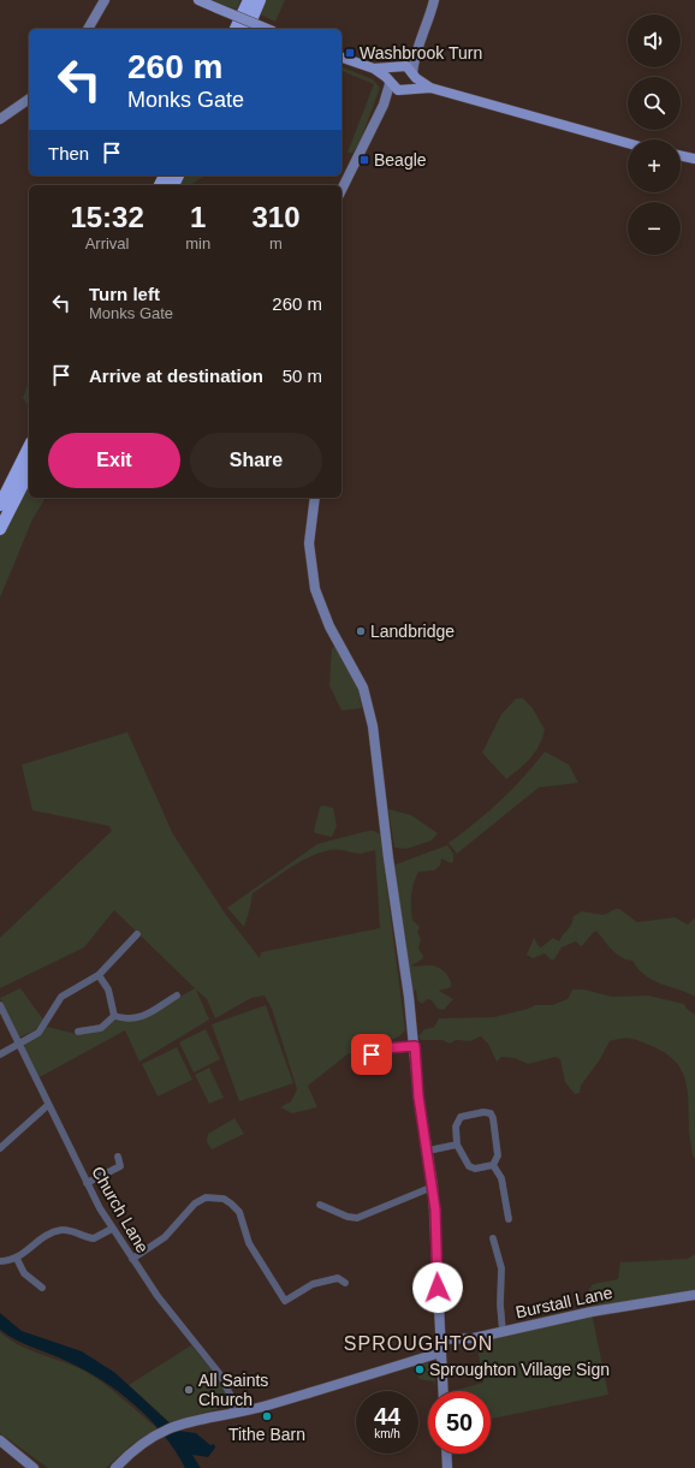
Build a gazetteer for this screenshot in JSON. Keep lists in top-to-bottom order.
{
  "streets": {
    "main road": ["Burstall Lane"],
    "street": ["Church Lane"]
  },
  "districts": ["SPROUGHTON"],
  "places": {
    "transit": ["Washbrook Turn", "Beagle"],
    "other": [
      "Landbridge",
      "Sproughton Village Sign",
      "All Saints Church",
      "Tithe Barn"
    ]
  },
  "page": {
    "map_buttons": ["+", "−"],
    "turn": ["260 m", "Monks Gate"],
    "then": "Then",
    "eta": [
      "15:32",
      "Arrival",
      "1",
      "min",
      "310",
      "m"
    ],
    "list": [
      {
        "name": "Turn left",
        "note": "Monks Gate",
        "value": "260 m"
      },
      {
        "name": "Arrive at destination",
        "value": "50 m"
      }
    ],
    "buttons": ["Exit", "Share"],
    "speed": "44 km/h",
    "limit": "50"
  }
}
